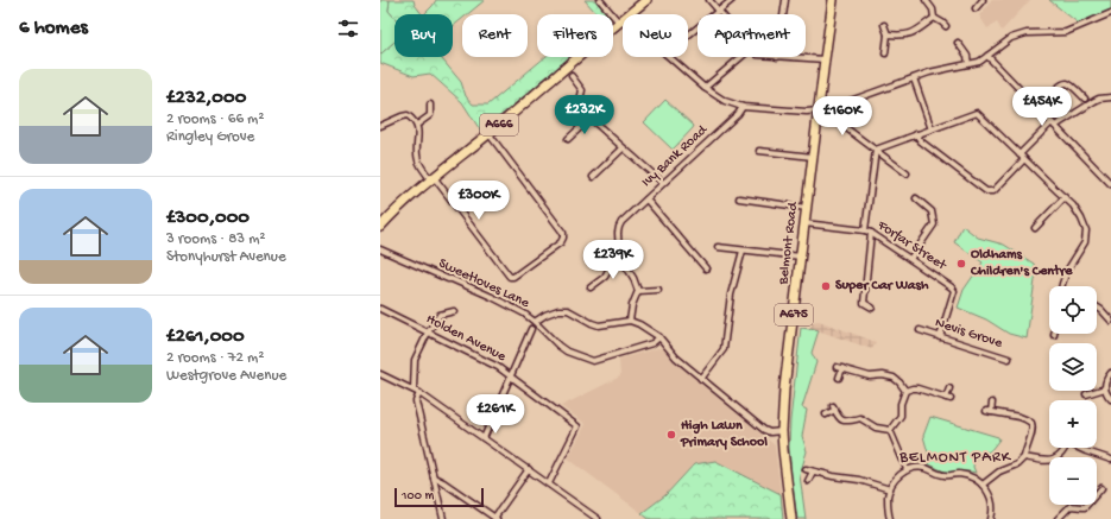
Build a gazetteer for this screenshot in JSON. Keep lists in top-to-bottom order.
{
  "streets": {
    "main road": ["A666", "Belmont Road", "A675"],
    "street": [
      "Ivy Bank Road",
      "Forfar Street",
      "Sweetloves Lane",
      "Nevis Grove",
      "Holden Avenue"
    ]
  },
  "crossings": [
    ["Belmont Road", "Forfar Street"],
    ["Forfar Street", "Nevis Grove"]
  ],
  "districts": ["BELMONT PARK"],
  "places": ["Oldhams Children's Centre", "Super Car Wash", "High Lawn Primary School"],
  "scale_bar": "100 m",
  "page": {
    "heading": "6 homes",
    "chip": [
      "Buy",
      "Rent",
      "Filters",
      "New",
      "Apartment"
    ],
    "list": [
      {
        "name": "£232,000",
        "note": "2 rooms · 66 m² · Ringley Grove"
      },
      {
        "name": "£300,000",
        "note": "3 rooms · 83 m² · Stonyhurst Avenue"
      },
      {
        "name": "£261,000",
        "note": "2 rooms · 72 m² · Westgrove Avenue"
      }
    ],
    "price": [
      "£454K",
      "£232K",
      "£160K",
      "£300K",
      "£239K",
      "£261K"
    ],
    "map_buttons": ["+", "−"],
    "scale": "100 m"
  }
}
